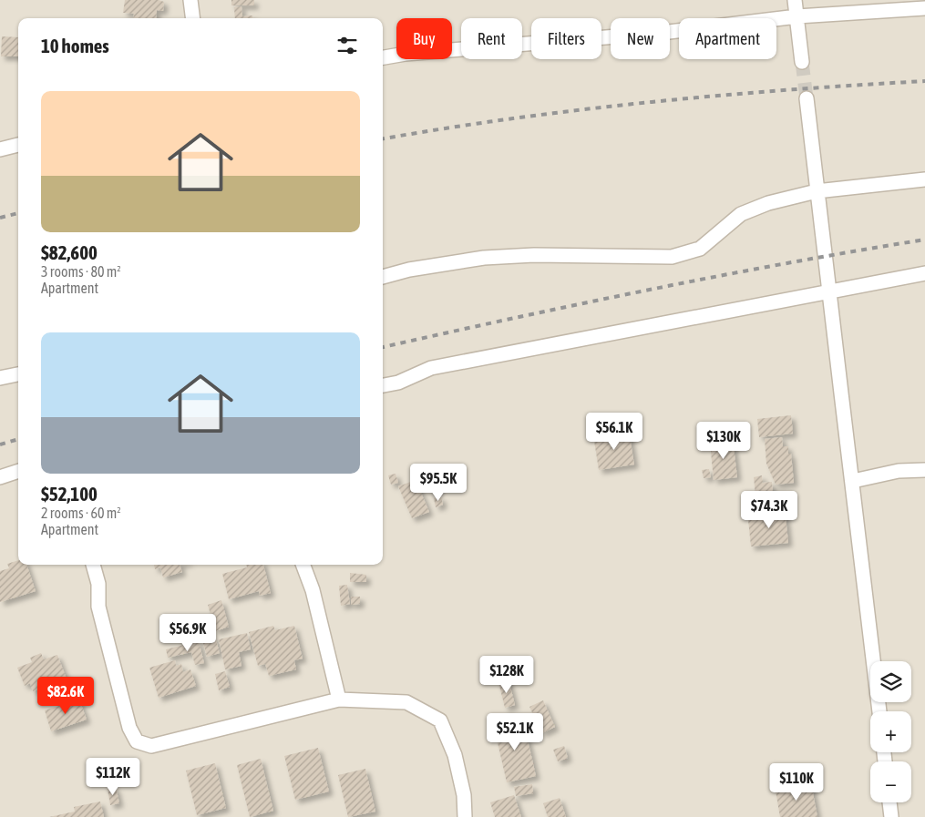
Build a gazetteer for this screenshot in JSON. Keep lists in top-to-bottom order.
{
  "page": {
    "chip": [
      "Buy",
      "Rent",
      "Filters",
      "New",
      "Apartment"
    ],
    "heading": "10 homes",
    "list": [
      {
        "name": "$82,600",
        "note": "3 rooms · 80 m² · Apartment"
      },
      {
        "name": "$52,100",
        "note": "2 rooms · 60 m² · Apartment"
      }
    ],
    "price": [
      "$56.1K",
      "$130K",
      "$95.5K",
      "$74.3K",
      "$56.9K",
      "$128K",
      "$82.6K",
      "$52.1K",
      "$112K",
      "$110K"
    ],
    "map_buttons": ["+", "−"]
  }
}
